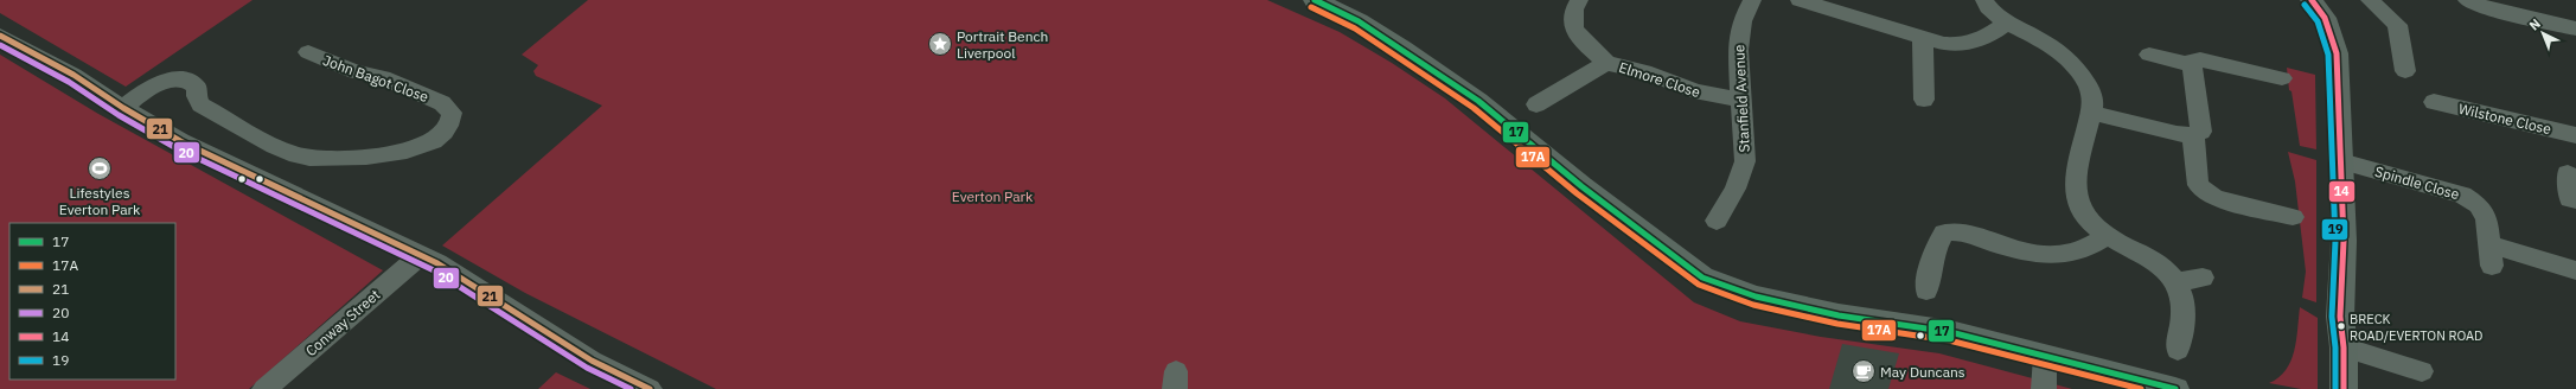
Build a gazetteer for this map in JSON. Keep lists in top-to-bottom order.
{
  "streets": {
    "street": [
      "John Bagot Close",
      "Elmore Close",
      "Stanfield Avenue",
      "Wilstone Close",
      "Spindle Close",
      "Conway Street"
    ]
  },
  "crossings": [
    ["Elmore Close", "Stanfield Avenue"]
  ],
  "parks": ["Everton Park"],
  "places": {
    "place": ["Portrait Bench Liverpool"],
    "sports": ["Lifestyles Everton Park"],
    "other": ["BRECK ROAD/EVERTON ROAD"],
    "cafe": ["May Duncans"]
  },
  "lines": [
    "transit line 17",
    "transit line 14",
    "transit line 19",
    "transit line 17A",
    "transit line 21",
    "transit line 20"
  ],
  "legend": [
    "17",
    "17A",
    "21",
    "20",
    "14",
    "19"
  ],
  "north": "top left"
}
